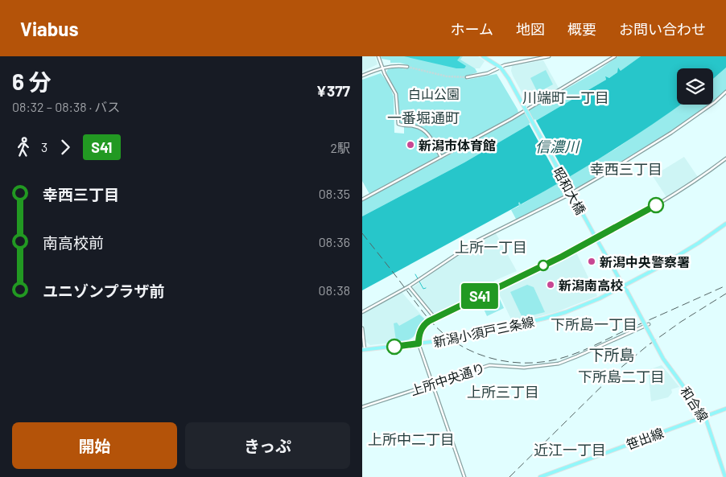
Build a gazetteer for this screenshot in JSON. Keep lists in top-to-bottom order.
{
  "streets": {
    "main road": [
      "昭和大橋",
      "新潟小須戸三条線",
      "和合線",
      "笹出線"
    ],
    "street": ["上所中央通り"]
  },
  "crossings": [
    ["新潟小須戸三条線", "和合線"],
    ["和合線", "笹出線"]
  ],
  "districts": [
    "川端町一丁目",
    "一番堀通町",
    "幸西三丁目",
    "上所一丁目",
    "下所島一丁目",
    "下所島",
    "下所島二丁目",
    "上所三丁目",
    "上所中二丁目",
    "近江一丁目"
  ],
  "water": ["信濃川"],
  "parks": ["白山公園"],
  "places": ["新潟市体育館", "新潟中央警察署", "新潟南高校"],
  "lines": ["bus line S41"],
  "page": {
    "header": "Viabus",
    "nav": [
      "ホーム",
      "地図",
      "概要",
      "お問い合わせ"
    ],
    "heading": ["6 分", "08:32 – 08:38 · バス", "¥377"],
    "on_map": "S41",
    "legs": ["3", "S41", "2駅"],
    "list": [
      {
        "name": "幸西三丁目",
        "value": "08:35"
      },
      {
        "name": "南高校前",
        "value": "08:36"
      },
      {
        "name": "ユニゾンプラザ前",
        "value": "08:38"
      }
    ],
    "buttons": ["開始", "きっぷ"]
  }
}
